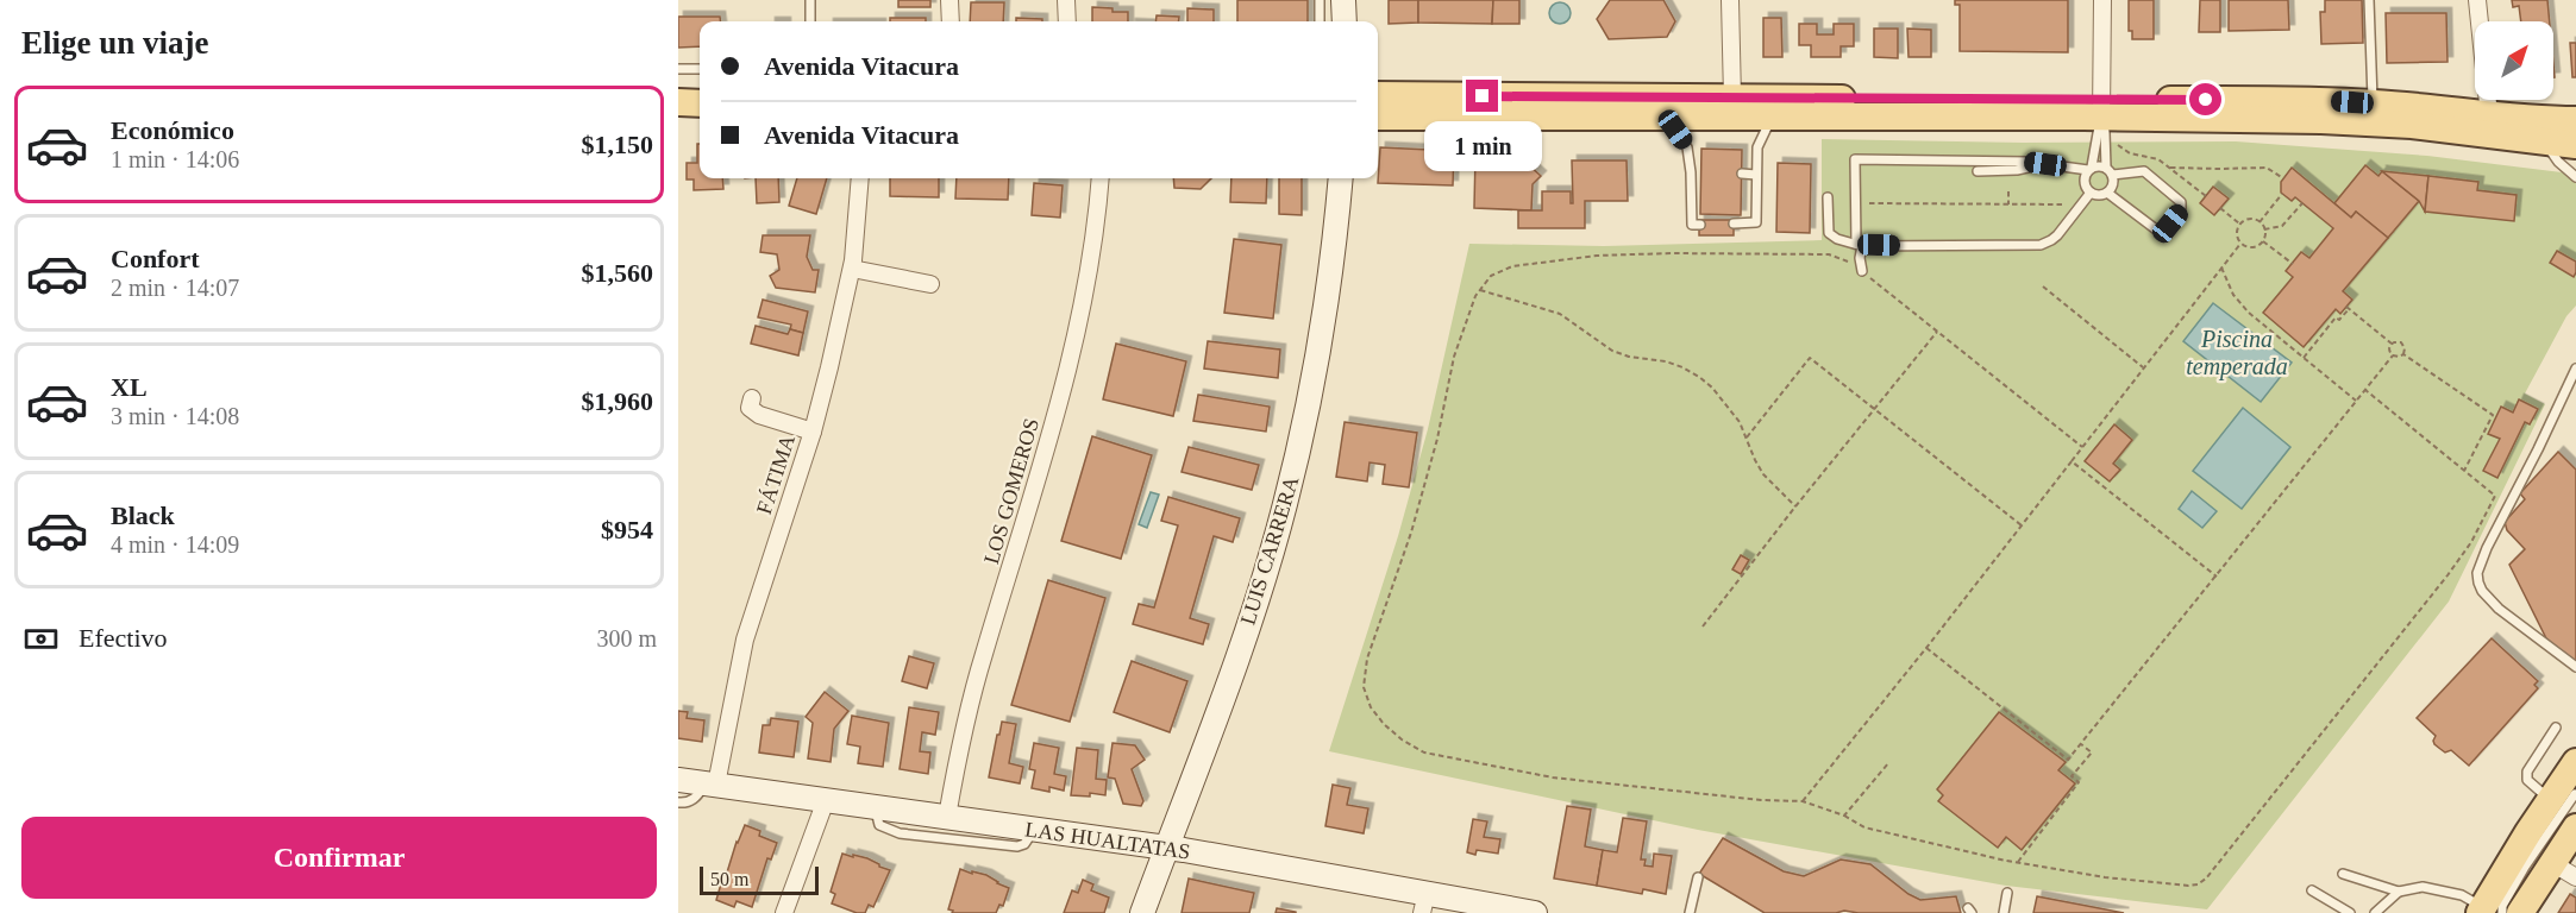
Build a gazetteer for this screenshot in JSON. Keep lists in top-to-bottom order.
{
  "streets": {
    "street": [
      "FÁTIMA",
      "LOS GOMEROS",
      "LUIS CARRERA",
      "LAS HUALTATAS"
    ]
  },
  "crossings": [
    ["FÁTIMA", "LAS HUALTATAS"],
    ["LOS GOMEROS", "LAS HUALTATAS"],
    ["LUIS CARRERA", "LAS HUALTATAS"]
  ],
  "water": ["Piscina temperada"],
  "scale_bar": "50 m",
  "north": "top right",
  "page": {
    "heading": "Elige un viaje",
    "banner": ["Avenida Vitacura", "Avenida Vitacura"],
    "list": [
      {
        "name": "Económico",
        "note": "1 min · 14:06",
        "value": "$1,150"
      },
      {
        "name": "Confort",
        "note": "2 min · 14:07",
        "value": "$1,560"
      },
      {
        "name": "XL",
        "note": "3 min · 14:08",
        "value": "$1,960"
      },
      {
        "name": "Black",
        "note": "4 min · 14:09",
        "value": "$954"
      }
    ],
    "bubble": "1 min",
    "pay": ["Efectivo", "300 m"],
    "buttons": "Confirmar",
    "scale": "50 m"
  }
}
